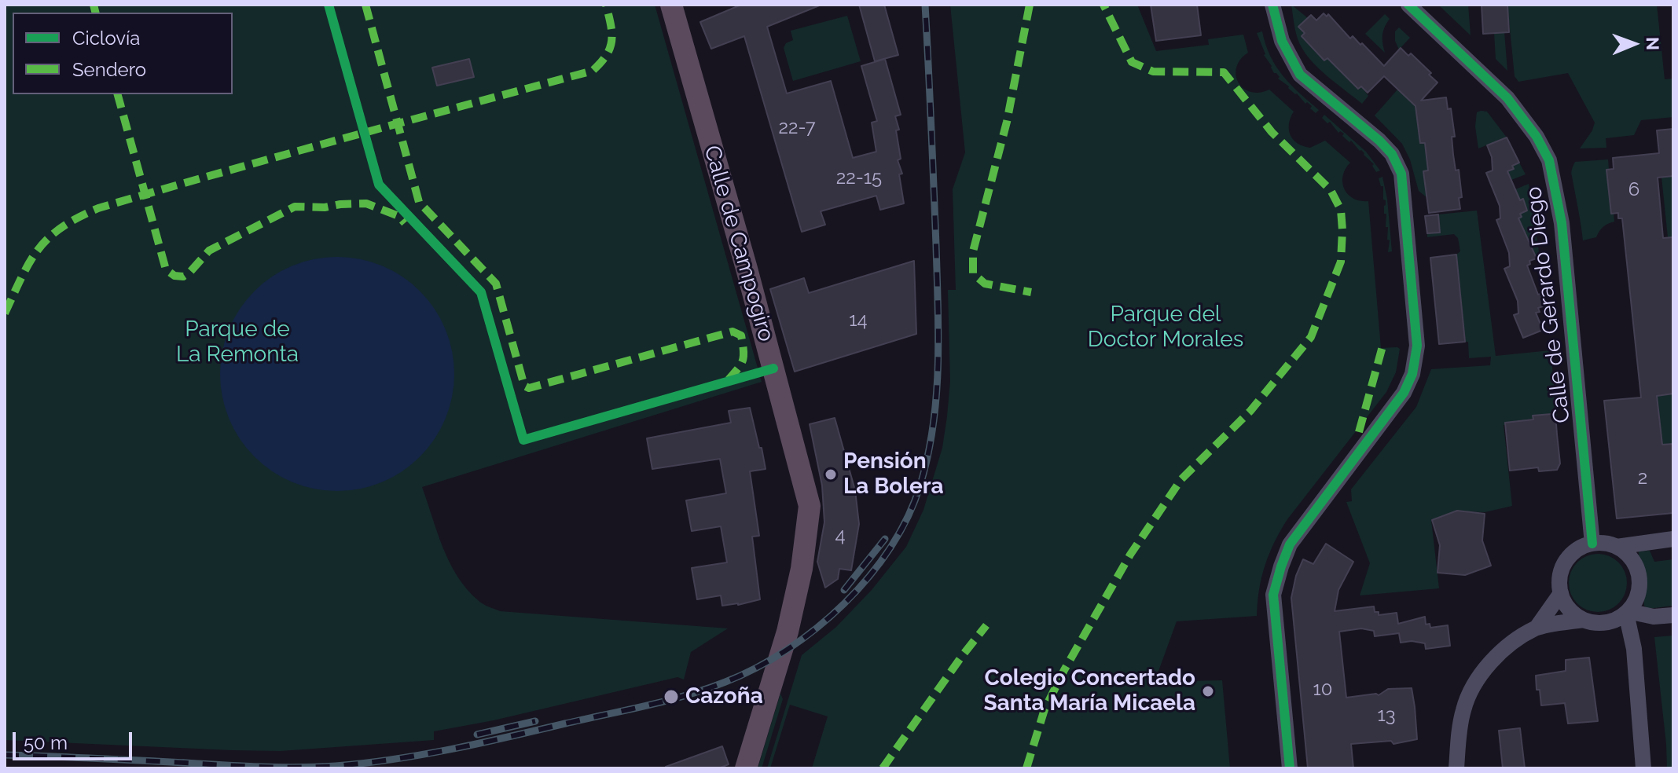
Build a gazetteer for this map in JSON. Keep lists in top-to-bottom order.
{
  "streets": {
    "highway": ["Calle de Campogiro"],
    "street": ["Calle de Gerardo Diego"]
  },
  "parks": ["Parque del Doctor Morales", "Parque de La Remonta"],
  "places": ["Pensión La Bolera", "Colegio Concertado Santa María Micaela", "Cazoña"],
  "house_numbers": [
    "22-7",
    "22-15",
    "6",
    "14",
    "2",
    "4",
    "10",
    "13"
  ],
  "legend": ["Ciclovía", "Sendero"],
  "scale_bar": "50 m",
  "north": "right"
}
